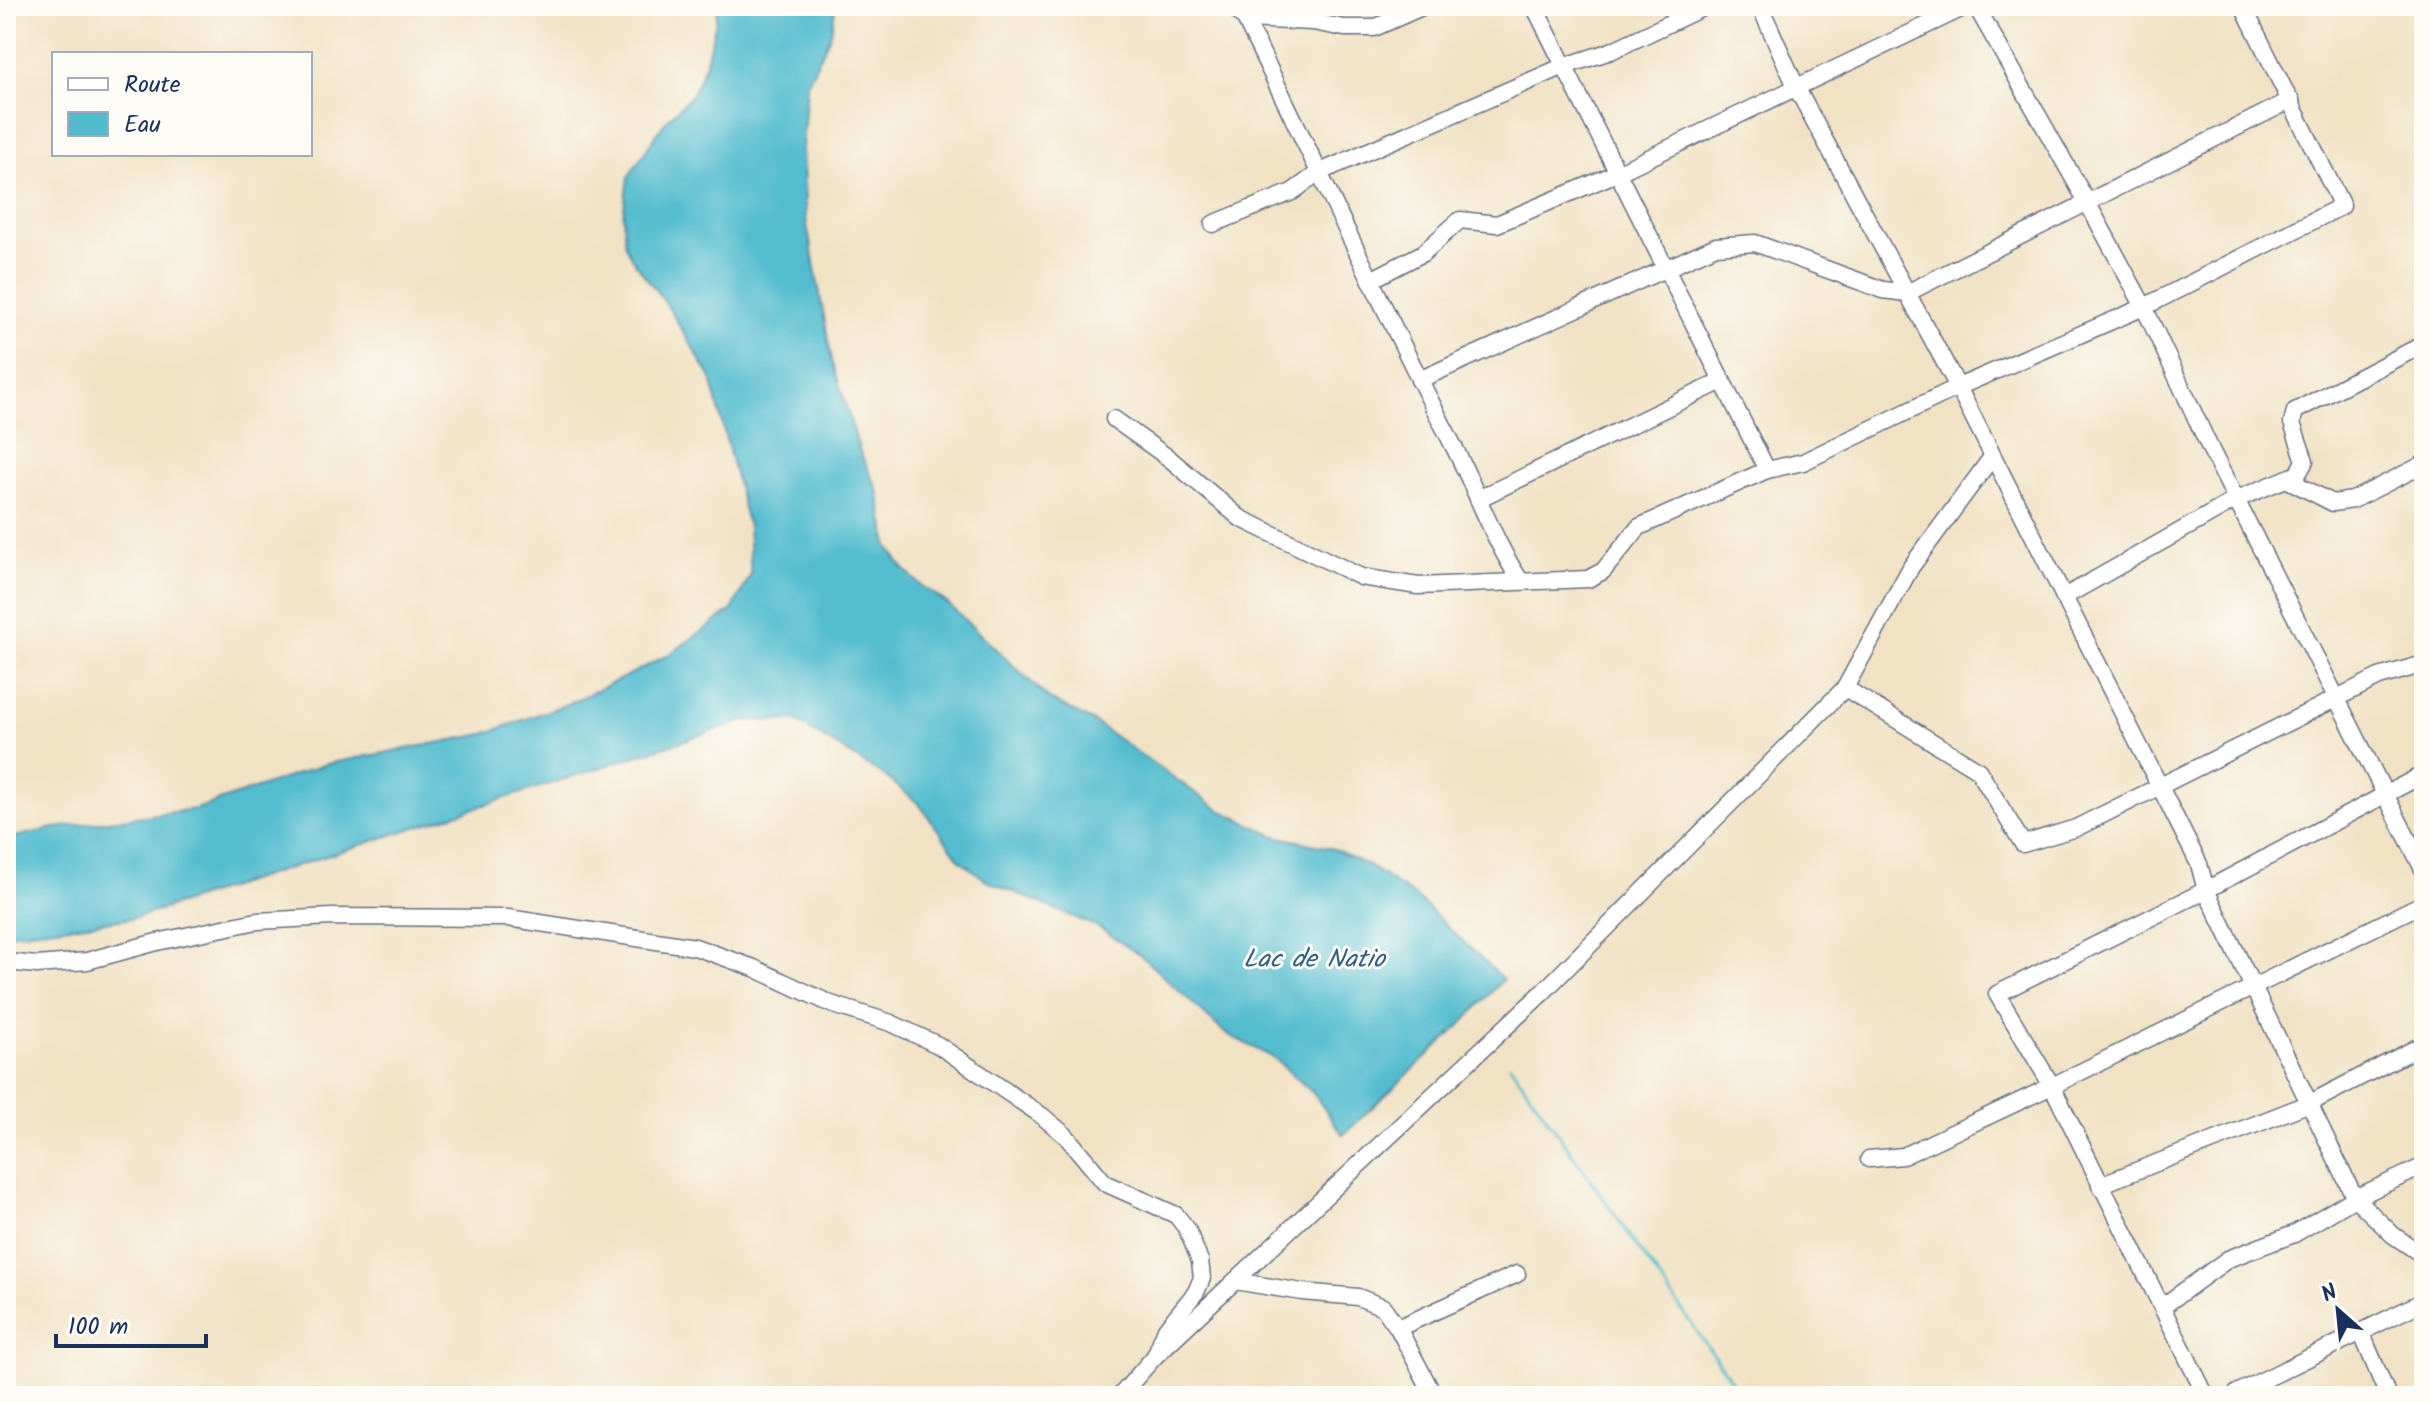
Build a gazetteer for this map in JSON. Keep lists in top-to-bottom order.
{
  "water": ["Lac de Natio"],
  "legend": ["Route", "Eau"],
  "scale_bar": "100 m",
  "north": "top left"
}
